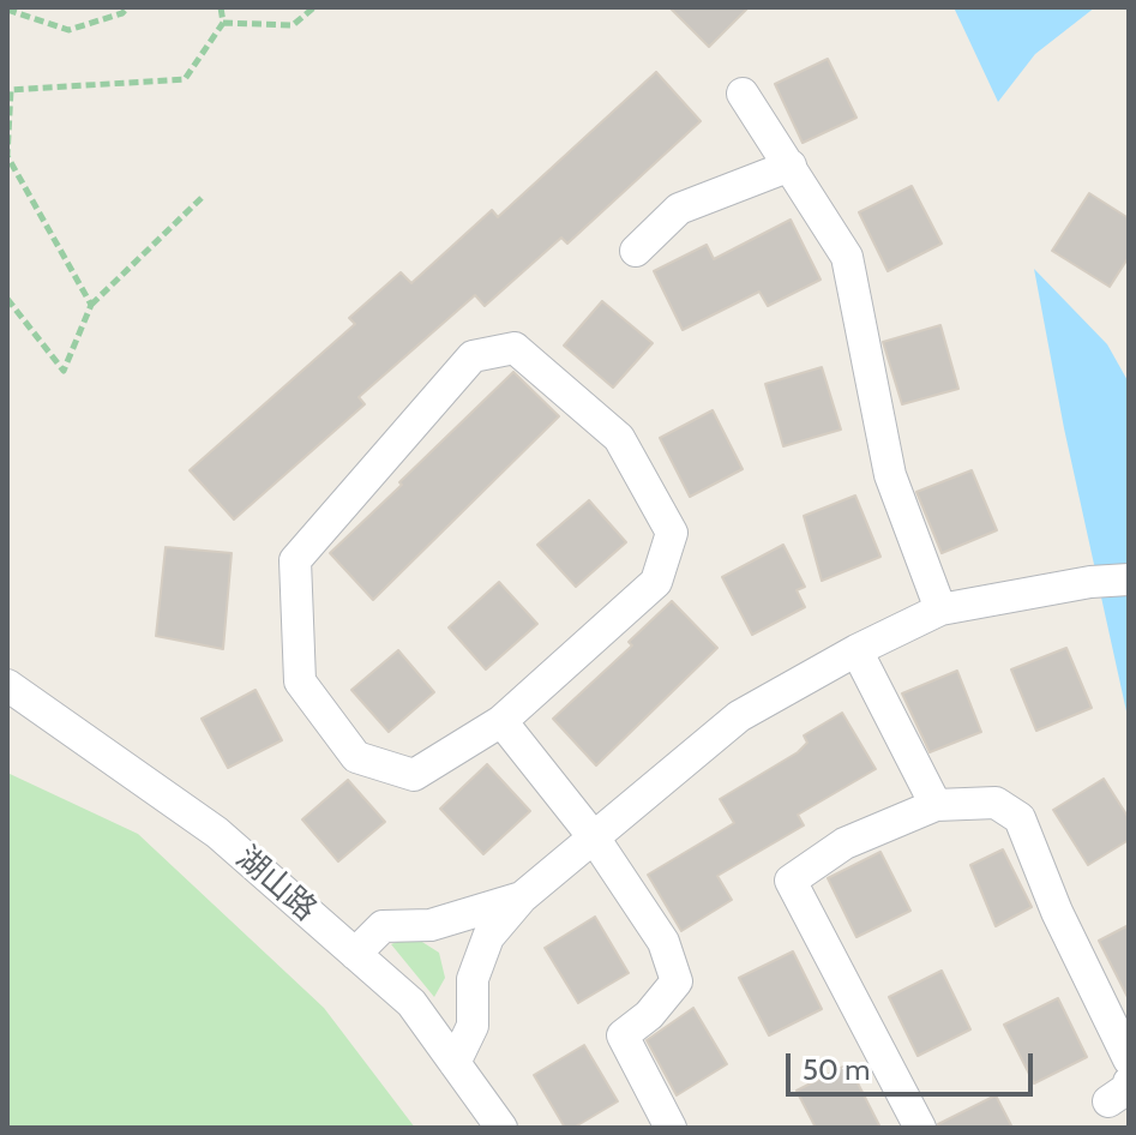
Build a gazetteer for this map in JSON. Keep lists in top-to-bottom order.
{
  "streets": {
    "street": ["湖山路"]
  },
  "scale_bar": "50 m"
}
